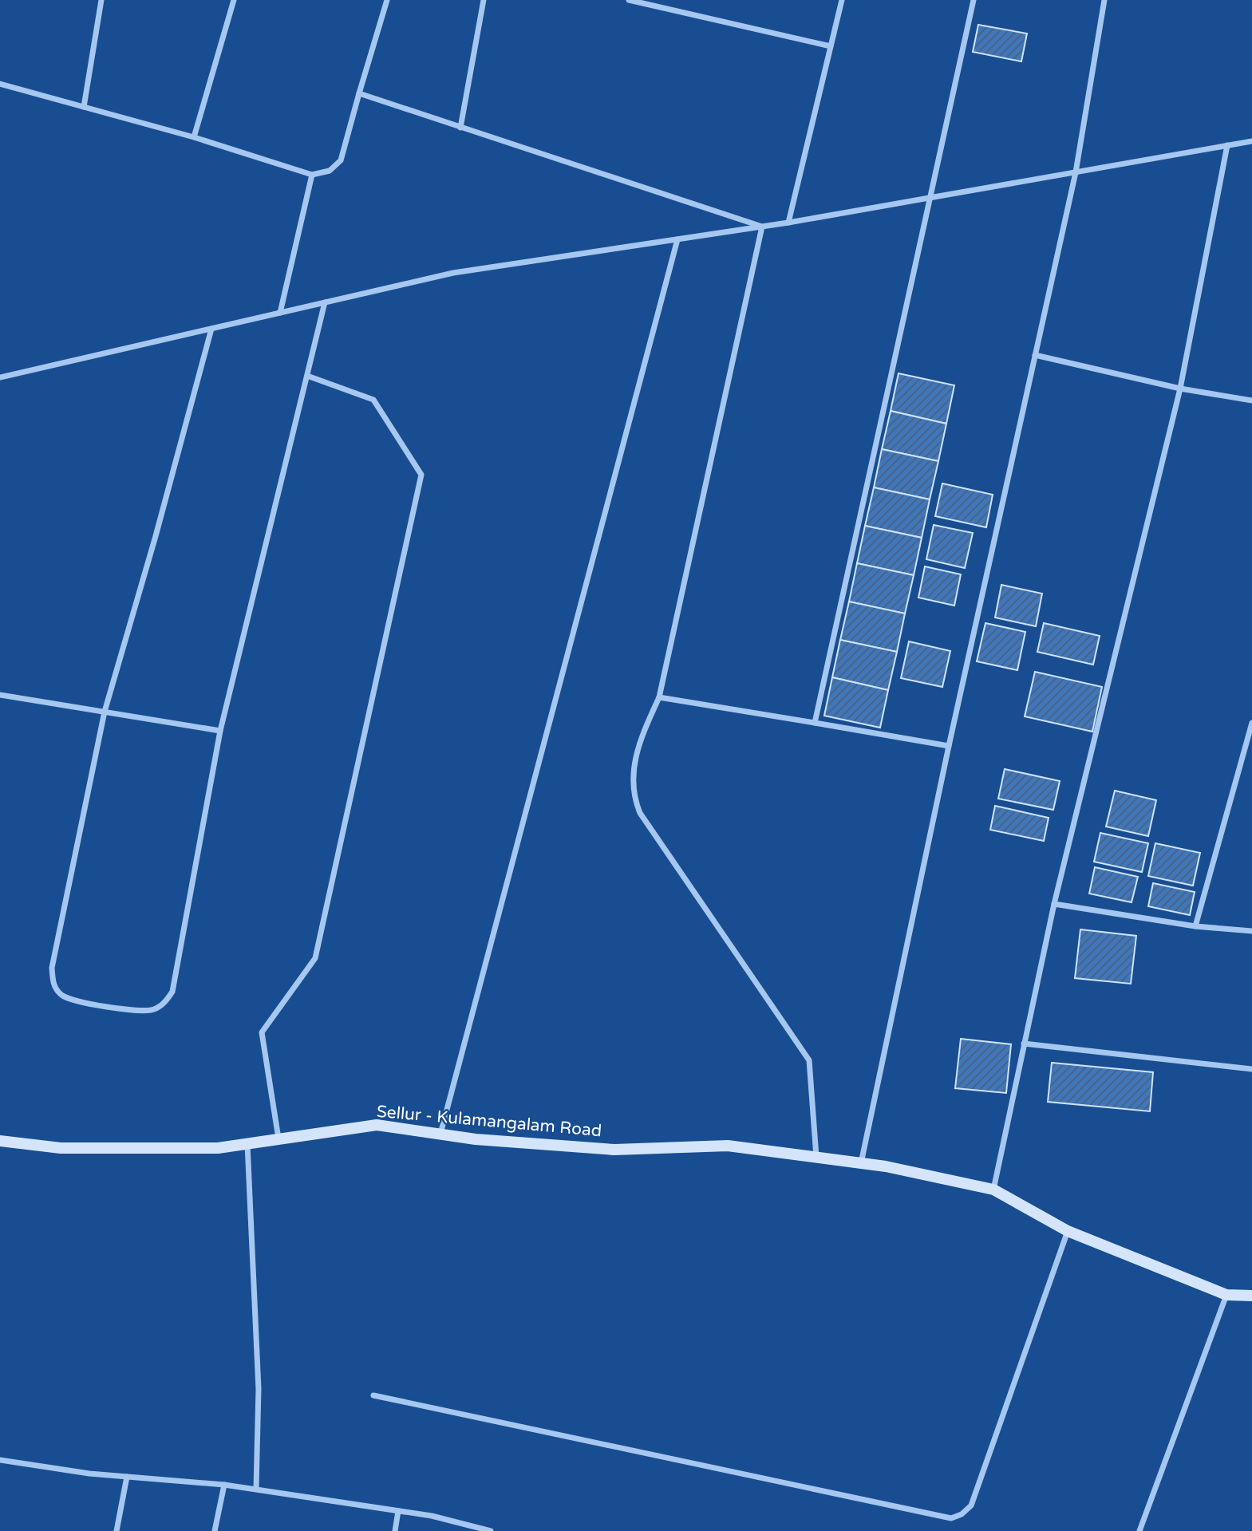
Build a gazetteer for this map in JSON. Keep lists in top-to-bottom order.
{
  "streets": {
    "main road": ["Sellur - Kulamangalam Road"]
  }
}
